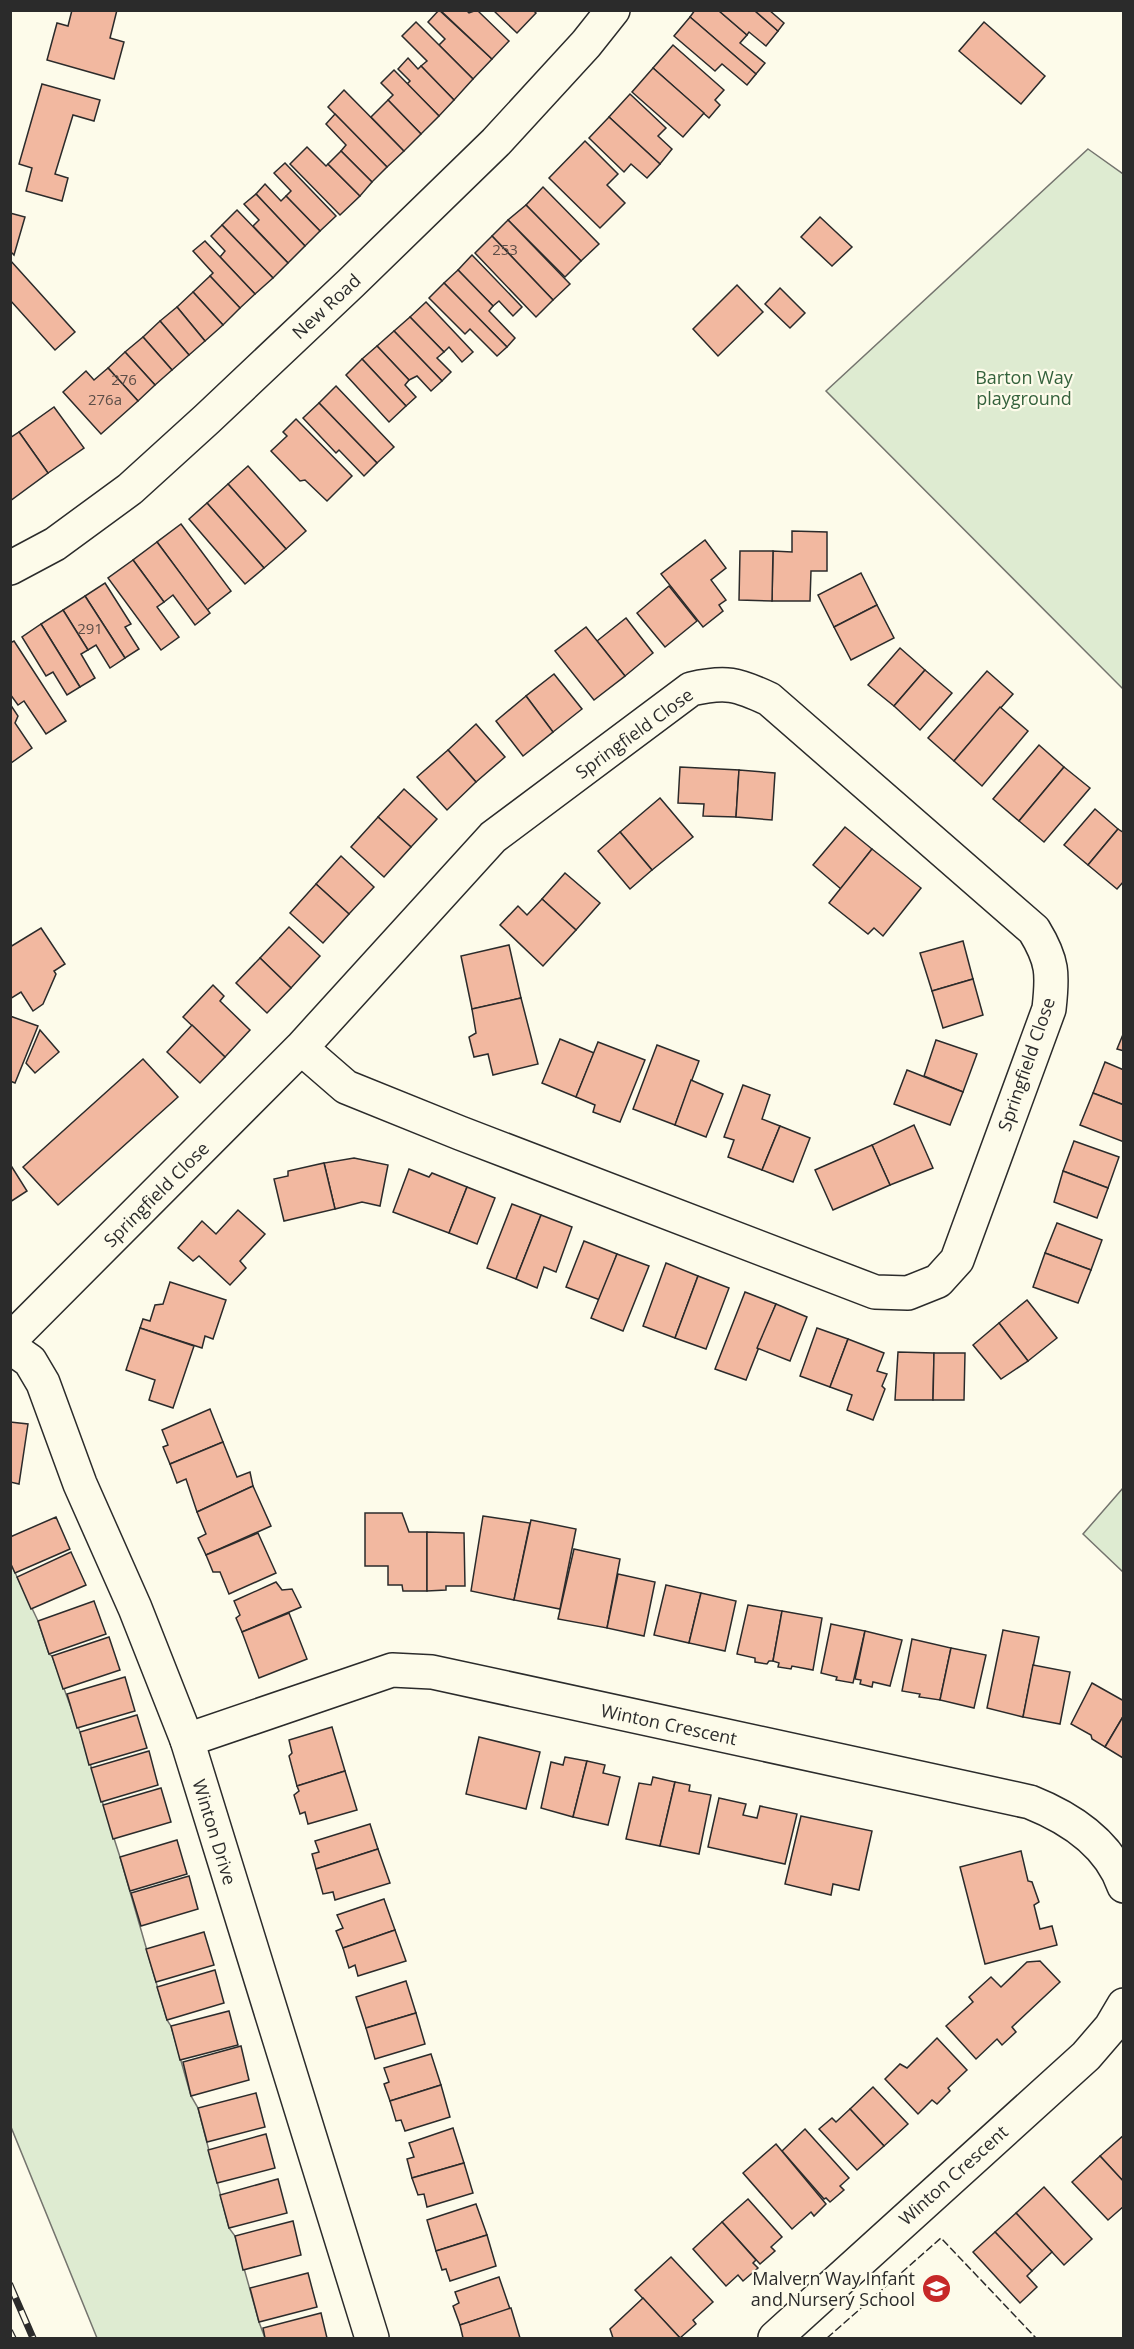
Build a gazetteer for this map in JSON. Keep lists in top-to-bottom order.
{
  "streets": {
    "street": [
      "New Road",
      "Springfield Close",
      "Winton Crescent",
      "Winton Drive"
    ]
  },
  "crossings": [
    ["Winton Crescent", "Winton Drive"]
  ],
  "parks": ["Barton Way playground"],
  "places": {
    "school or university": ["Malvern Way Infant and Nursery School"]
  },
  "house_numbers": [
    "253",
    "276",
    "276a",
    "291"
  ]
}
